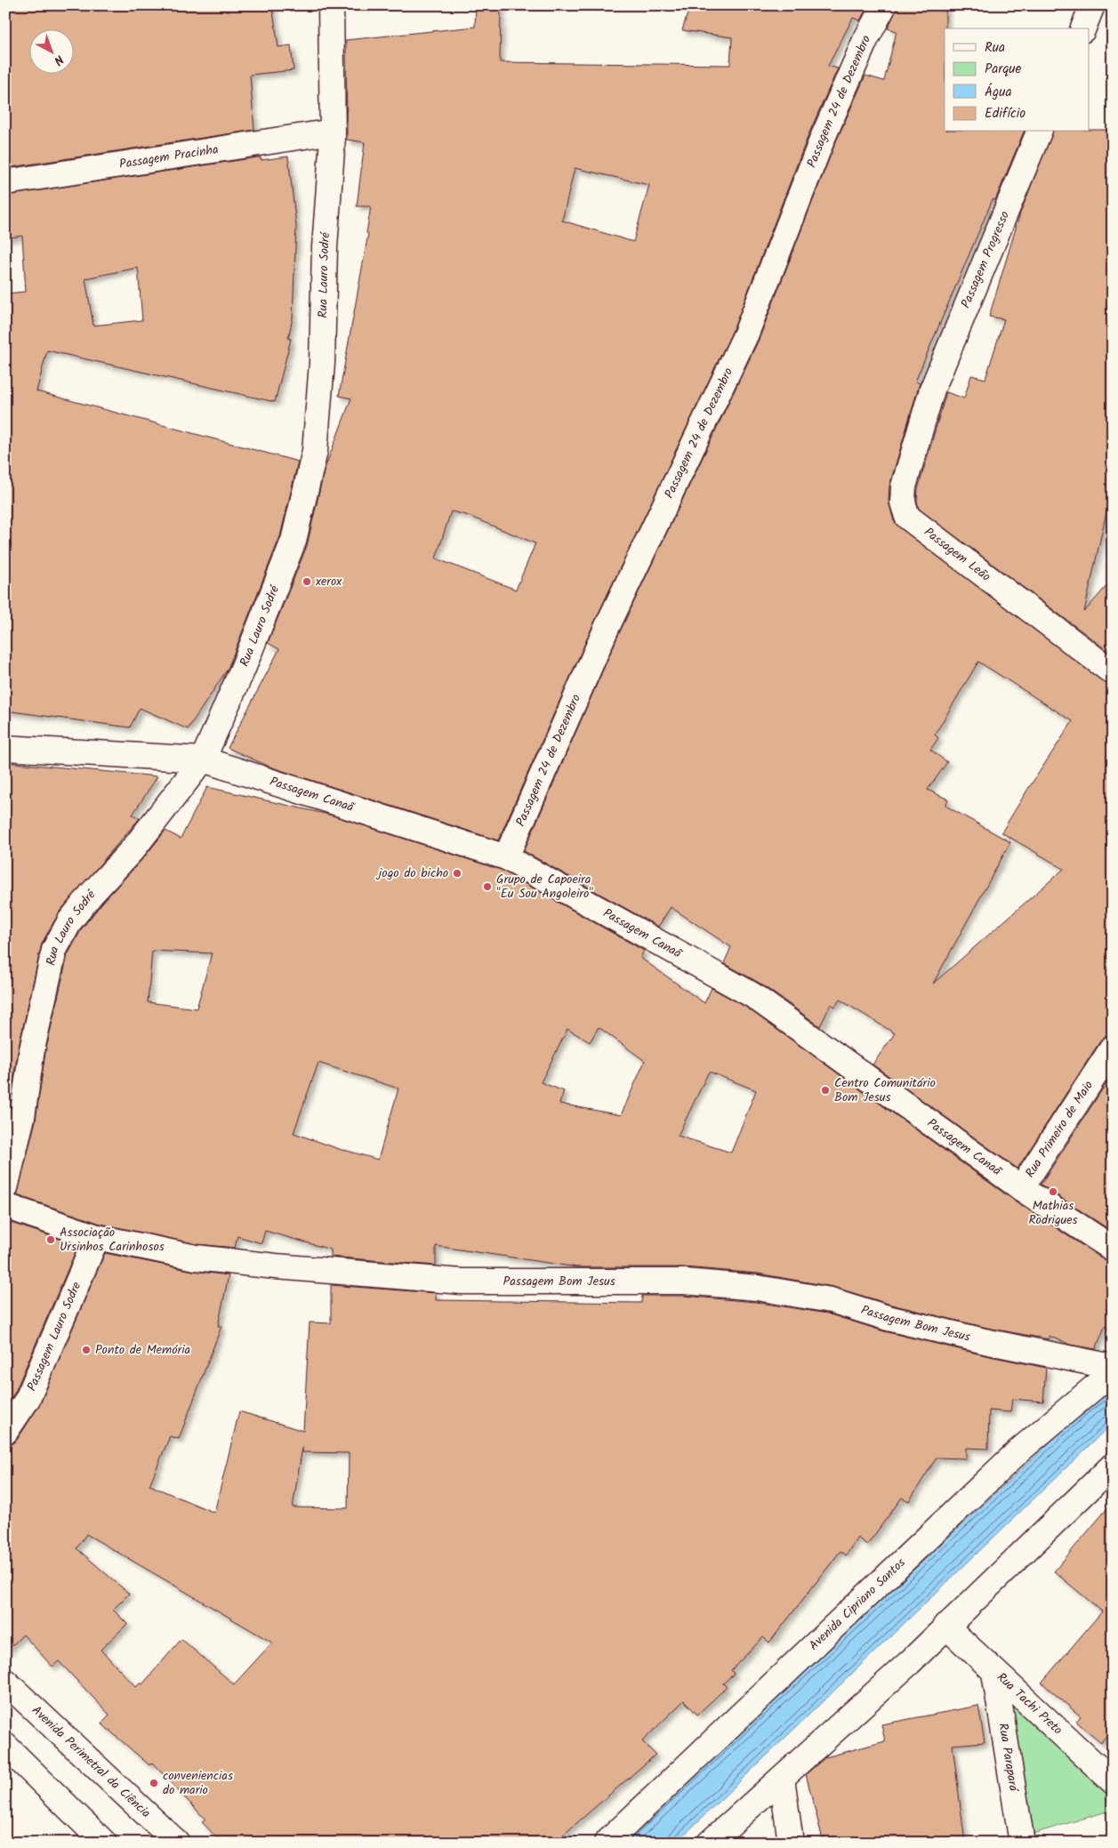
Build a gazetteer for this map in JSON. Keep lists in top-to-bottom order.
{
  "streets": {
    "street": [
      "Passagem 24 de Dezembro",
      "Passagem Pracinha",
      "Passagem Progresso",
      "Rua Lauro Sodré",
      "Passagem Leão",
      "Passagem Canaã",
      "Rua Primeiro de Maio",
      "Passagem Bom Jesus",
      "Passagem Lauro Sodre",
      "Avenida Cipriano Santos",
      "Rua Tachi Preto",
      "Rua Parapará",
      "Avenida Perimetral da Ciência"
    ]
  },
  "crossings": [
    ["Passagem 24 de Dezembro", "Passagem Canaã"],
    ["Passagem Pracinha", "Rua Lauro Sodré"],
    ["Passagem Progresso", "Passagem Leão"],
    ["Rua Lauro Sodré", "Passagem Canaã"],
    ["Passagem Canaã", "Rua Primeiro de Maio"],
    ["Passagem Bom Jesus", "Passagem Lauro Sodre"],
    ["Rua Tachi Preto", "Rua Parapará"]
  ],
  "places": [
    "xerox",
    "jogo do bicho",
    "Grupo de Capoeira \"Eu Sou Angoleiro\"",
    "Centro Comunitário Bom Jesus",
    "Mathias Rodrigues",
    "Associação Ursinhos Carinhosos",
    "Ponto de Memória",
    "conveniencias do mario"
  ],
  "legend": [
    "Rua",
    "Parque",
    "Água",
    "Edifício"
  ],
  "north": "bottom right"
}
